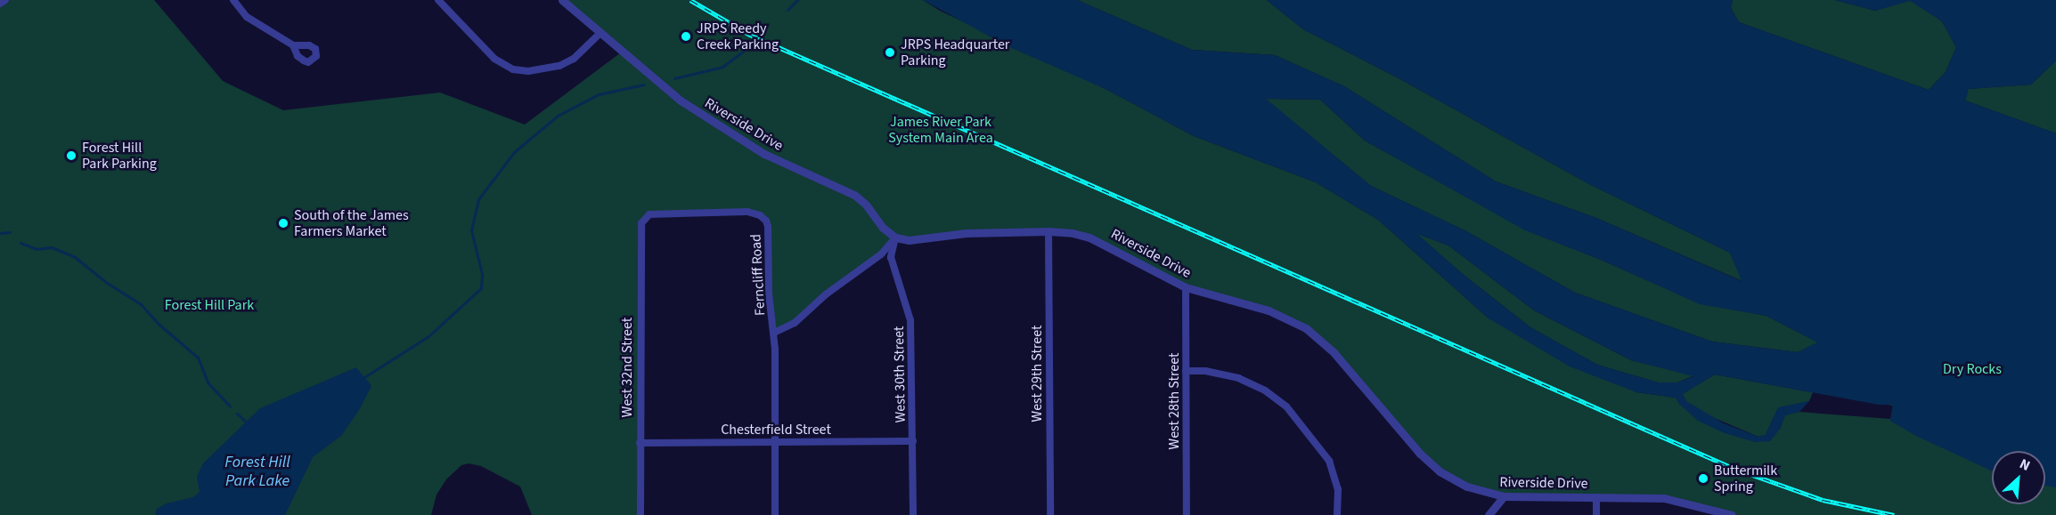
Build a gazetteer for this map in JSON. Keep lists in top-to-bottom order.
{
  "streets": {
    "street": [
      "Riverside Drive",
      "Ferncliff Road",
      "West 32nd Street",
      "West 29th Street",
      "West 30th Street",
      "West 28th Street",
      "Chesterfield Street"
    ]
  },
  "crossings": [
    ["Riverside Drive", "Ferncliff Road"],
    ["Riverside Drive", "West 29th Street"],
    ["Riverside Drive", "West 30th Street"],
    ["Riverside Drive", "West 28th Street"],
    ["Ferncliff Road", "West 32nd Street"],
    ["Ferncliff Road", "West 30th Street"],
    ["West 32nd Street", "Chesterfield Street"],
    ["West 30th Street", "Chesterfield Street"]
  ],
  "water": ["Forest Hill Park Lake"],
  "parks": ["James River Park System Main Area", "Forest Hill Park", "Dry Rocks"],
  "places": [
    "JRPS Reedy Creek Parking",
    "JRPS Headquarter Parking",
    "Forest Hill Park Parking",
    "South of the James Farmers Market",
    "Buttermilk Spring"
  ],
  "north": "top right"
}
